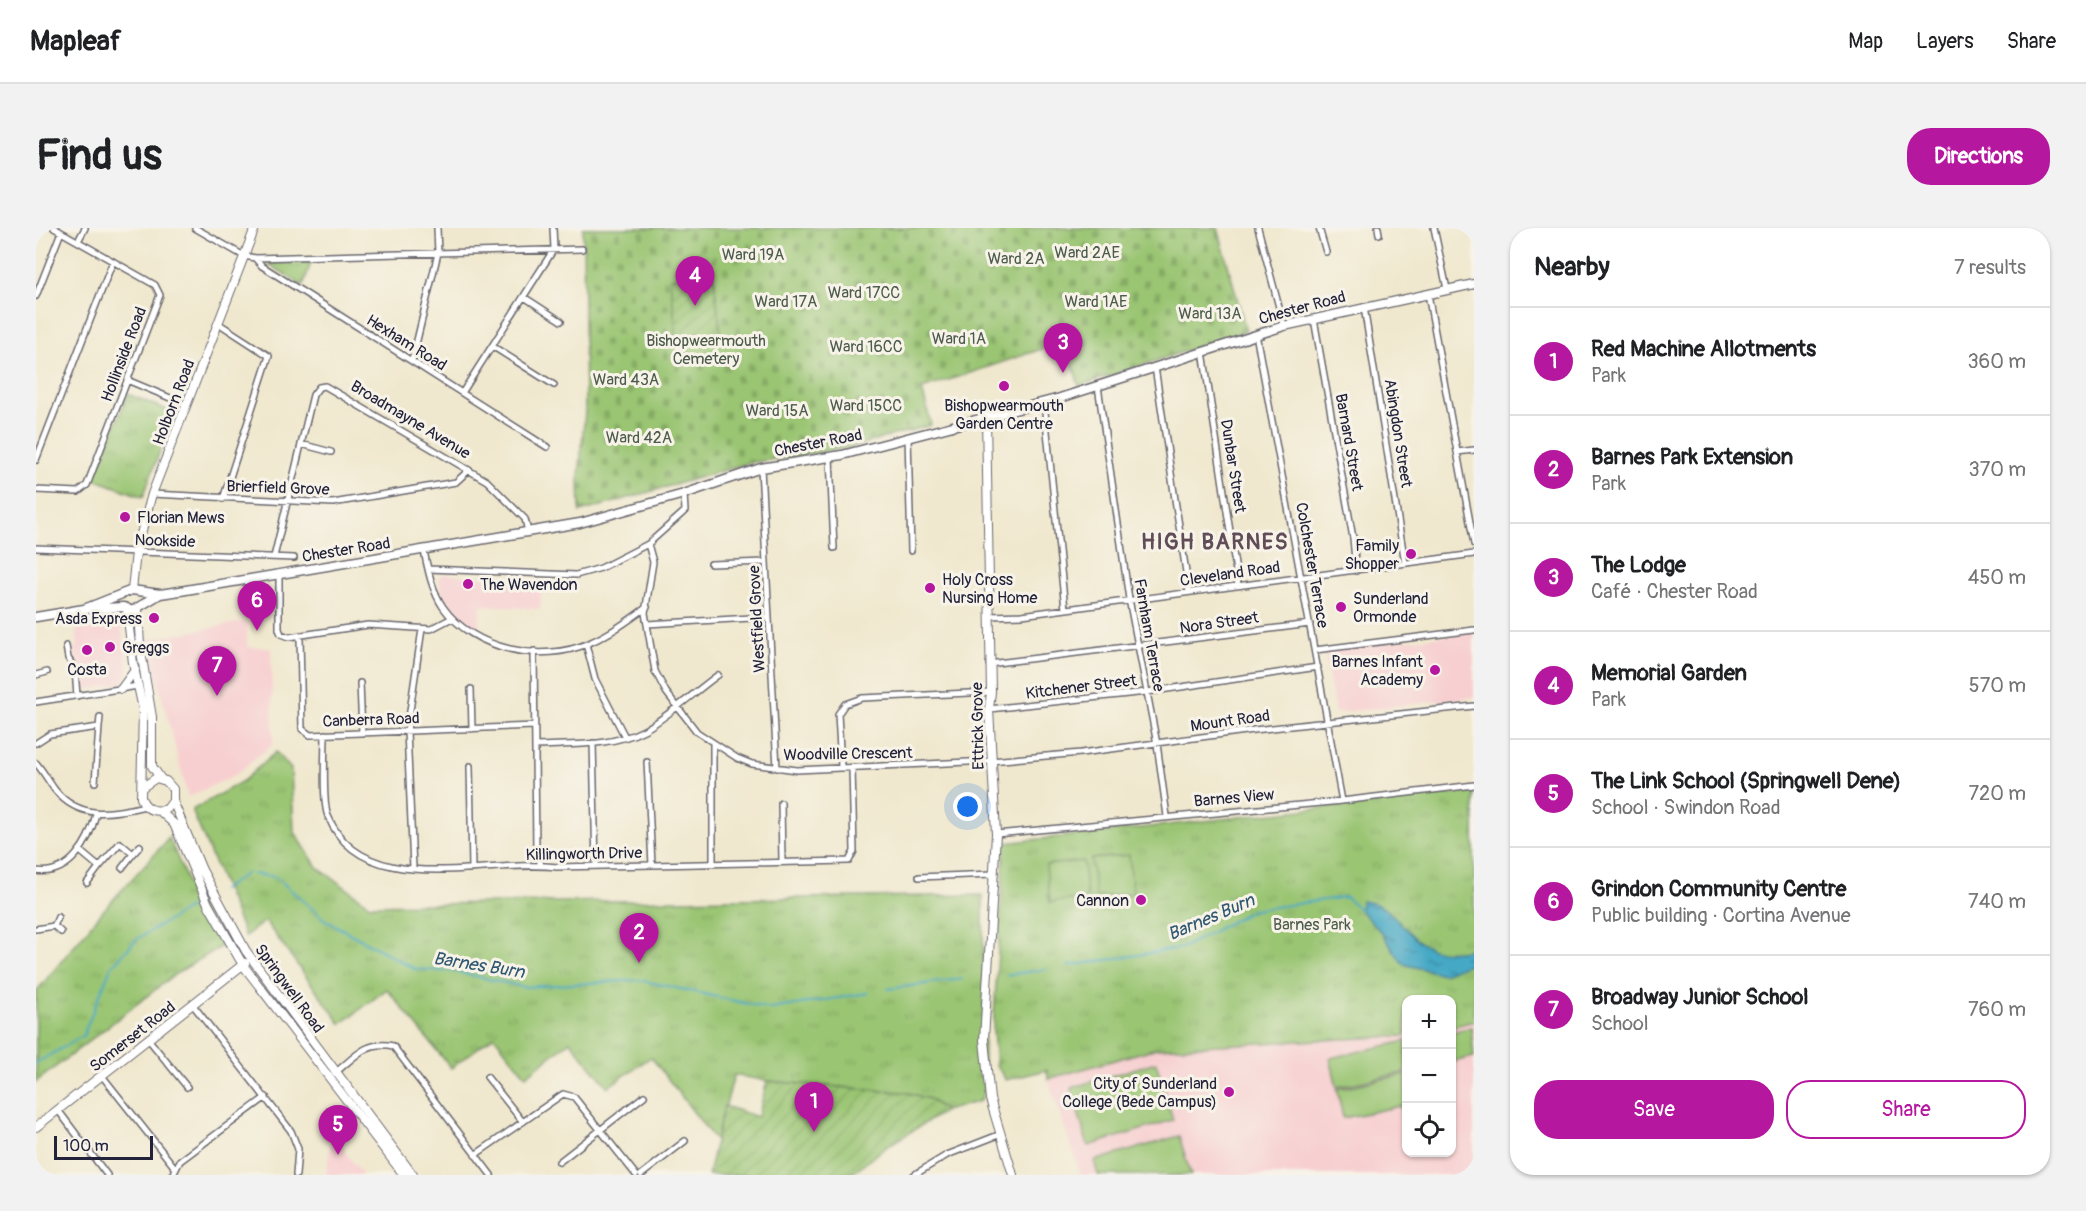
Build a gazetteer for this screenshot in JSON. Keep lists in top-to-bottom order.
{
  "streets": {
    "main road": [
      "Chester Road",
      "Holborn Road",
      "Ettrick Grove",
      "Springwell Road",
      "Somerset Road"
    ],
    "street": [
      "Hexham Road",
      "Hollinside Road",
      "Broadmayne Avenue",
      "Abingdon Street",
      "Barnard Street",
      "Dunbar Street",
      "Brierfield Grove",
      "Nookside",
      "Colchester Terrace",
      "Cleveland Road",
      "Westfield Grove",
      "Nora Street",
      "Farnham Terrace",
      "Kitchener Street",
      "Canberra Road",
      "Mount Road",
      "Woodville Crescent",
      "Barnes View",
      "Killingworth Drive"
    ]
  },
  "crossings": [
    ["Chester Road", "Holborn Road"],
    ["Chester Road", "Broadmayne Avenue"],
    ["Chester Road", "Abingdon Street"],
    ["Chester Road", "Barnard Street"],
    ["Chester Road", "Dunbar Street"],
    ["Chester Road", "Colchester Terrace"],
    ["Chester Road", "Westfield Grove"],
    ["Chester Road", "Farnham Terrace"],
    ["Chester Road", "Ettrick Grove"],
    ["Chester Road", "Springwell Road"],
    ["Holborn Road", "Brierfield Grove"],
    ["Holborn Road", "Nookside"],
    ["Broadmayne Avenue", "Brierfield Grove"],
    ["Broadmayne Avenue", "Nookside"],
    ["Abingdon Street", "Cleveland Road"],
    ["Barnard Street", "Cleveland Road"],
    ["Dunbar Street", "Cleveland Road"],
    ["Colchester Terrace", "Cleveland Road"],
    ["Colchester Terrace", "Nora Street"],
    ["Colchester Terrace", "Kitchener Street"],
    ["Colchester Terrace", "Mount Road"],
    ["Colchester Terrace", "Barnes View"],
    ["Cleveland Road", "Farnham Terrace"],
    ["Cleveland Road", "Ettrick Grove"],
    ["Westfield Grove", "Woodville Crescent"],
    ["Nora Street", "Farnham Terrace"],
    ["Nora Street", "Ettrick Grove"],
    ["Farnham Terrace", "Kitchener Street"],
    ["Farnham Terrace", "Mount Road"],
    ["Farnham Terrace", "Barnes View"],
    ["Kitchener Street", "Ettrick Grove"],
    ["Canberra Road", "Killingworth Drive"],
    ["Mount Road", "Ettrick Grove"],
    ["Mount Road", "Woodville Crescent"],
    ["Ettrick Grove", "Woodville Crescent"],
    ["Ettrick Grove", "Barnes View"],
    ["Woodville Crescent", "Killingworth Drive"],
    ["Springwell Road", "Somerset Road"]
  ],
  "districts": ["HIGH BARNES"],
  "water": ["Barnes Burn"],
  "parks": [
    "Ward 2AE",
    "Ward 19A",
    "Ward 2A",
    "Ward 17CC",
    "Ward 17A",
    "Ward 1AE",
    "Ward 13A",
    "Ward 1A",
    "Bishopwearmouth Cemetery",
    "Ward 16CC",
    "Ward 43A",
    "Ward 15CC",
    "Ward 15A",
    "Ward 42A",
    "Barnes Park"
  ],
  "places": [
    "Bishopwearmouth Garden Centre",
    "Florian Mews",
    "Family Shopper",
    "The Wavendon",
    "Holy Cross Nursing Home",
    "Sunderland Ormonde",
    "Asda Express",
    "Greggs",
    "Costa",
    "Barnes Infant Academy",
    "Cannon",
    "City of Sunderland College (Bede Campus)"
  ],
  "scale_bar": "100 m",
  "page": {
    "header": "Mapleaf",
    "nav": ["Map", "Layers", "Share"],
    "buttons": [
      "Directions",
      ["Save", "Share"]
    ],
    "title": "Find us",
    "heading": ["Nearby", "7 results"],
    "pins": [
      "4",
      "3",
      "6",
      "7",
      "2",
      "1",
      "5"
    ],
    "list": [
      {
        "mark": "1",
        "name": "Red Machine Allotments",
        "note": "Park",
        "value": "360 m"
      },
      {
        "mark": "2",
        "name": "Barnes Park Extension",
        "note": "Park",
        "value": "370 m"
      },
      {
        "mark": "3",
        "name": "The Lodge",
        "note": "Café · Chester Road",
        "value": "450 m"
      },
      {
        "mark": "4",
        "name": "Memorial Garden",
        "note": "Park",
        "value": "570 m"
      },
      {
        "mark": "5",
        "name": "The Link School (Springwell Dene)",
        "note": "School · Swindon Road",
        "value": "720 m"
      },
      {
        "mark": "6",
        "name": "Grindon Community Centre",
        "note": "Public building · Cortina Avenue",
        "value": "740 m"
      },
      {
        "mark": "7",
        "name": "Broadway Junior School",
        "note": "School",
        "value": "760 m"
      }
    ],
    "map_buttons": ["+", "−"],
    "scale": "100 m"
  }
}
